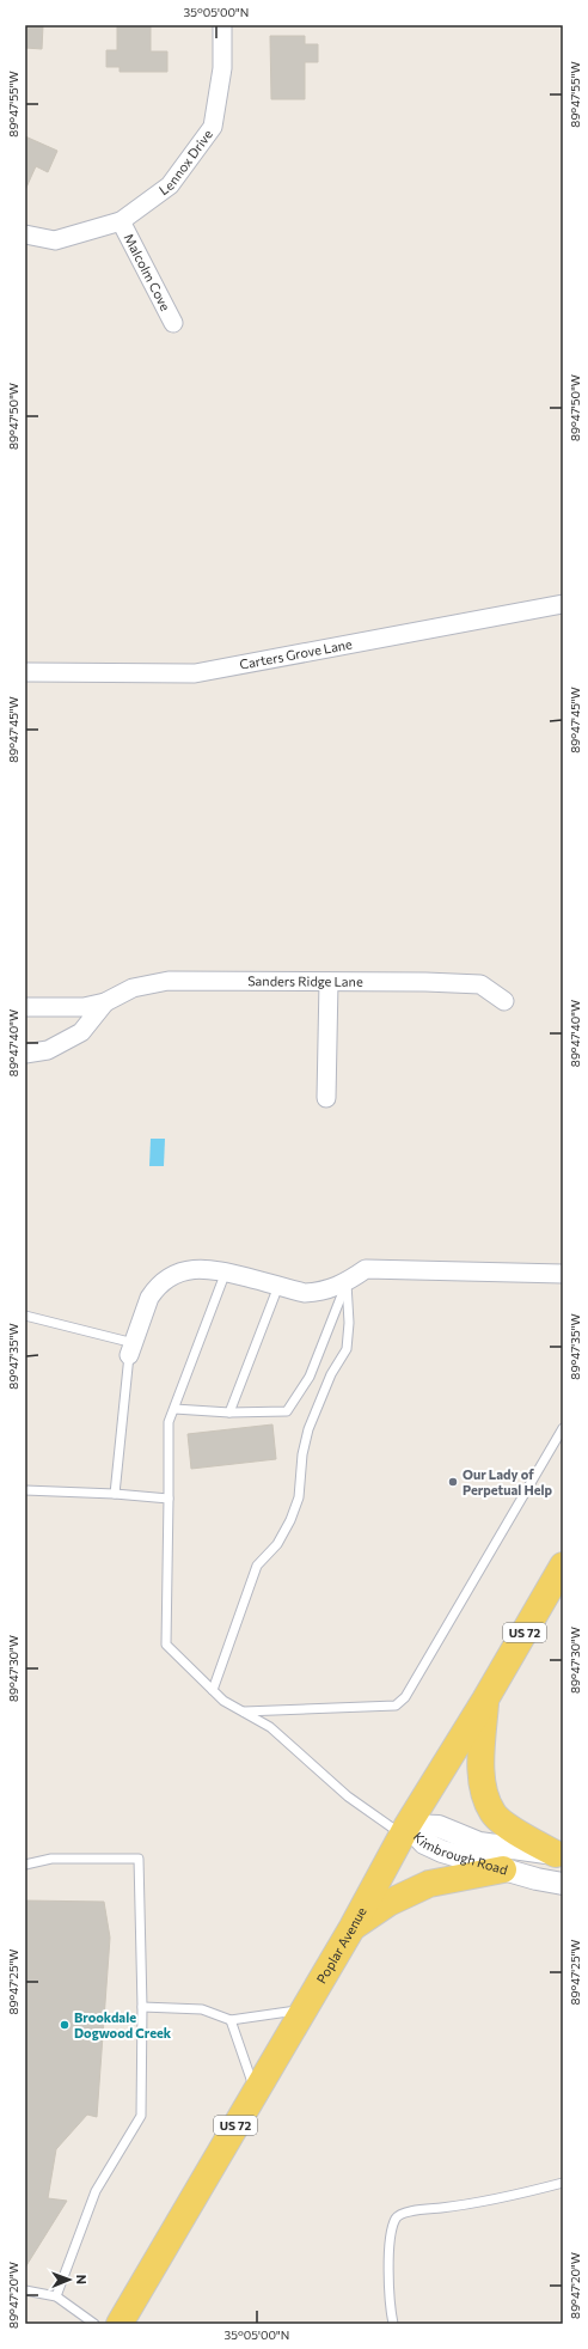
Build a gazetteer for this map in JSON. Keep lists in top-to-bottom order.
{
  "streets": {
    "main road": ["US 72", "Poplar Avenue"],
    "street": [
      "Lennox Drive",
      "Malcolm Cove",
      "Carters Grove Lane",
      "Sanders Ridge Lane",
      "Kimbrough Road"
    ]
  },
  "crossings": [
    ["Lennox Drive", "Malcolm Cove"],
    ["Kimbrough Road", "Poplar Avenue"]
  ],
  "places": ["Our Lady of Perpetual Help", "Brookdale Dogwood Creek"],
  "north": "right",
  "coordinates": [
    "35°05'00\"N",
    "89°47'55\"W",
    "89°47'50\"W",
    "89°47'45\"W",
    "89°47'40\"W",
    "89°47'35\"W",
    "89°47'30\"W",
    "89°47'25\"W",
    "89°47'20\"W"
  ]
}
